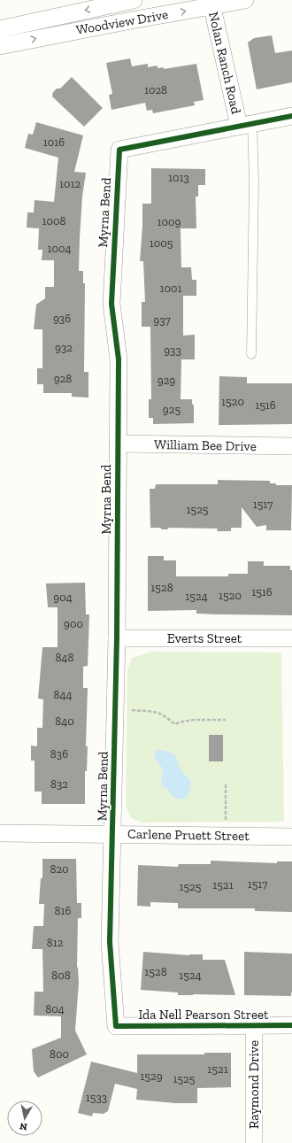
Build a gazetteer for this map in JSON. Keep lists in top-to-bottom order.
{
  "streets": {
    "street": [
      "Woodview Drive",
      "Nolan Ranch Road",
      "Myrna Bend",
      "William Bee Drive",
      "Everts Street",
      "Carlene Pruett Street",
      "Ida Nell Pearson Street",
      "Raymond Drive"
    ]
  },
  "crossings": [
    ["Woodview Drive", "Nolan Ranch Road"],
    ["Nolan Ranch Road", "Myrna Bend"],
    ["Myrna Bend", "William Bee Drive"],
    ["Myrna Bend", "Everts Street"],
    ["Myrna Bend", "Carlene Pruett Street"],
    ["Myrna Bend", "Ida Nell Pearson Street"],
    ["Ida Nell Pearson Street", "Raymond Drive"]
  ],
  "house_numbers": [
    "1028",
    "1016",
    "1013",
    "1012",
    "1008",
    "1009",
    "1005",
    "1004",
    "1001",
    "936",
    "937",
    "932",
    "933",
    "928",
    "929",
    "1520",
    "1516",
    "925",
    "1517",
    "1525",
    "1528",
    "1516",
    "1520",
    "1524",
    "904",
    "900",
    "848",
    "844",
    "840",
    "836",
    "832",
    "820",
    "1517",
    "1521",
    "1525",
    "816",
    "812",
    "1528",
    "808",
    "1524",
    "804",
    "800",
    "1521",
    "1529",
    "1525",
    "1533"
  ],
  "north": "bottom"
}
